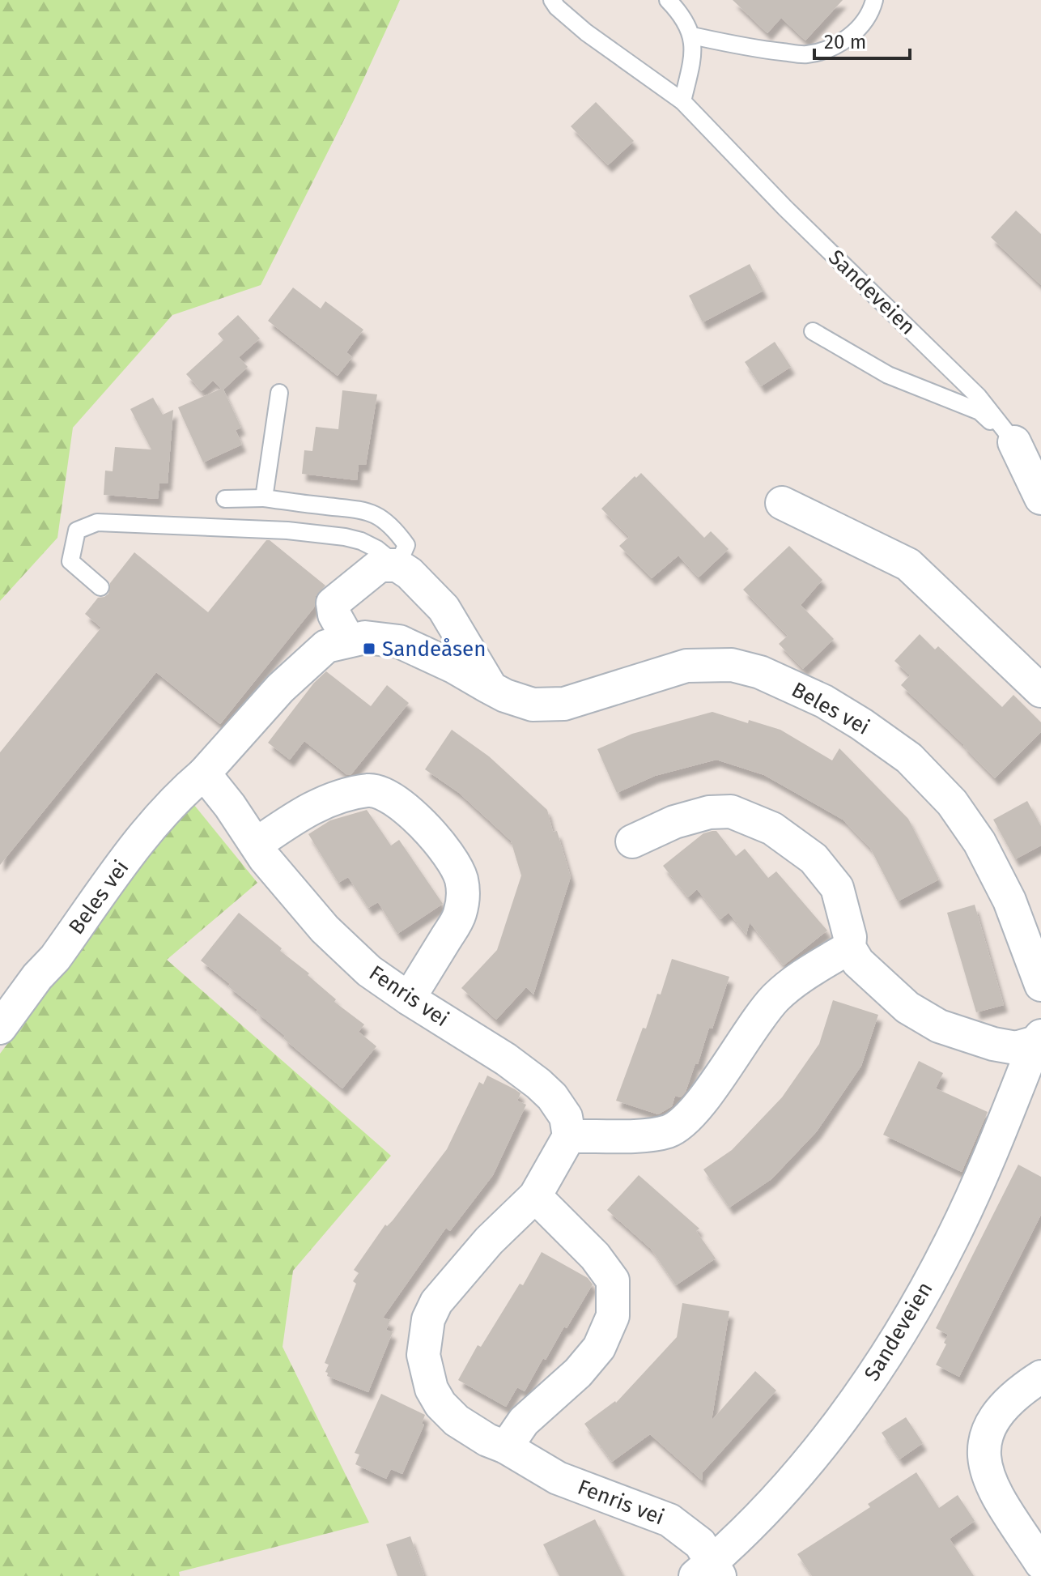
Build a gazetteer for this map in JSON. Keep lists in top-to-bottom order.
{
  "streets": {
    "street": ["Sandeveien", "Beles vei", "Fenris vei"]
  },
  "crossings": [
    ["Sandeveien", "Fenris vei"],
    ["Beles vei", "Fenris vei"]
  ],
  "places": {
    "transit": ["Sandeåsen"]
  },
  "scale_bar": "20 m"
}
